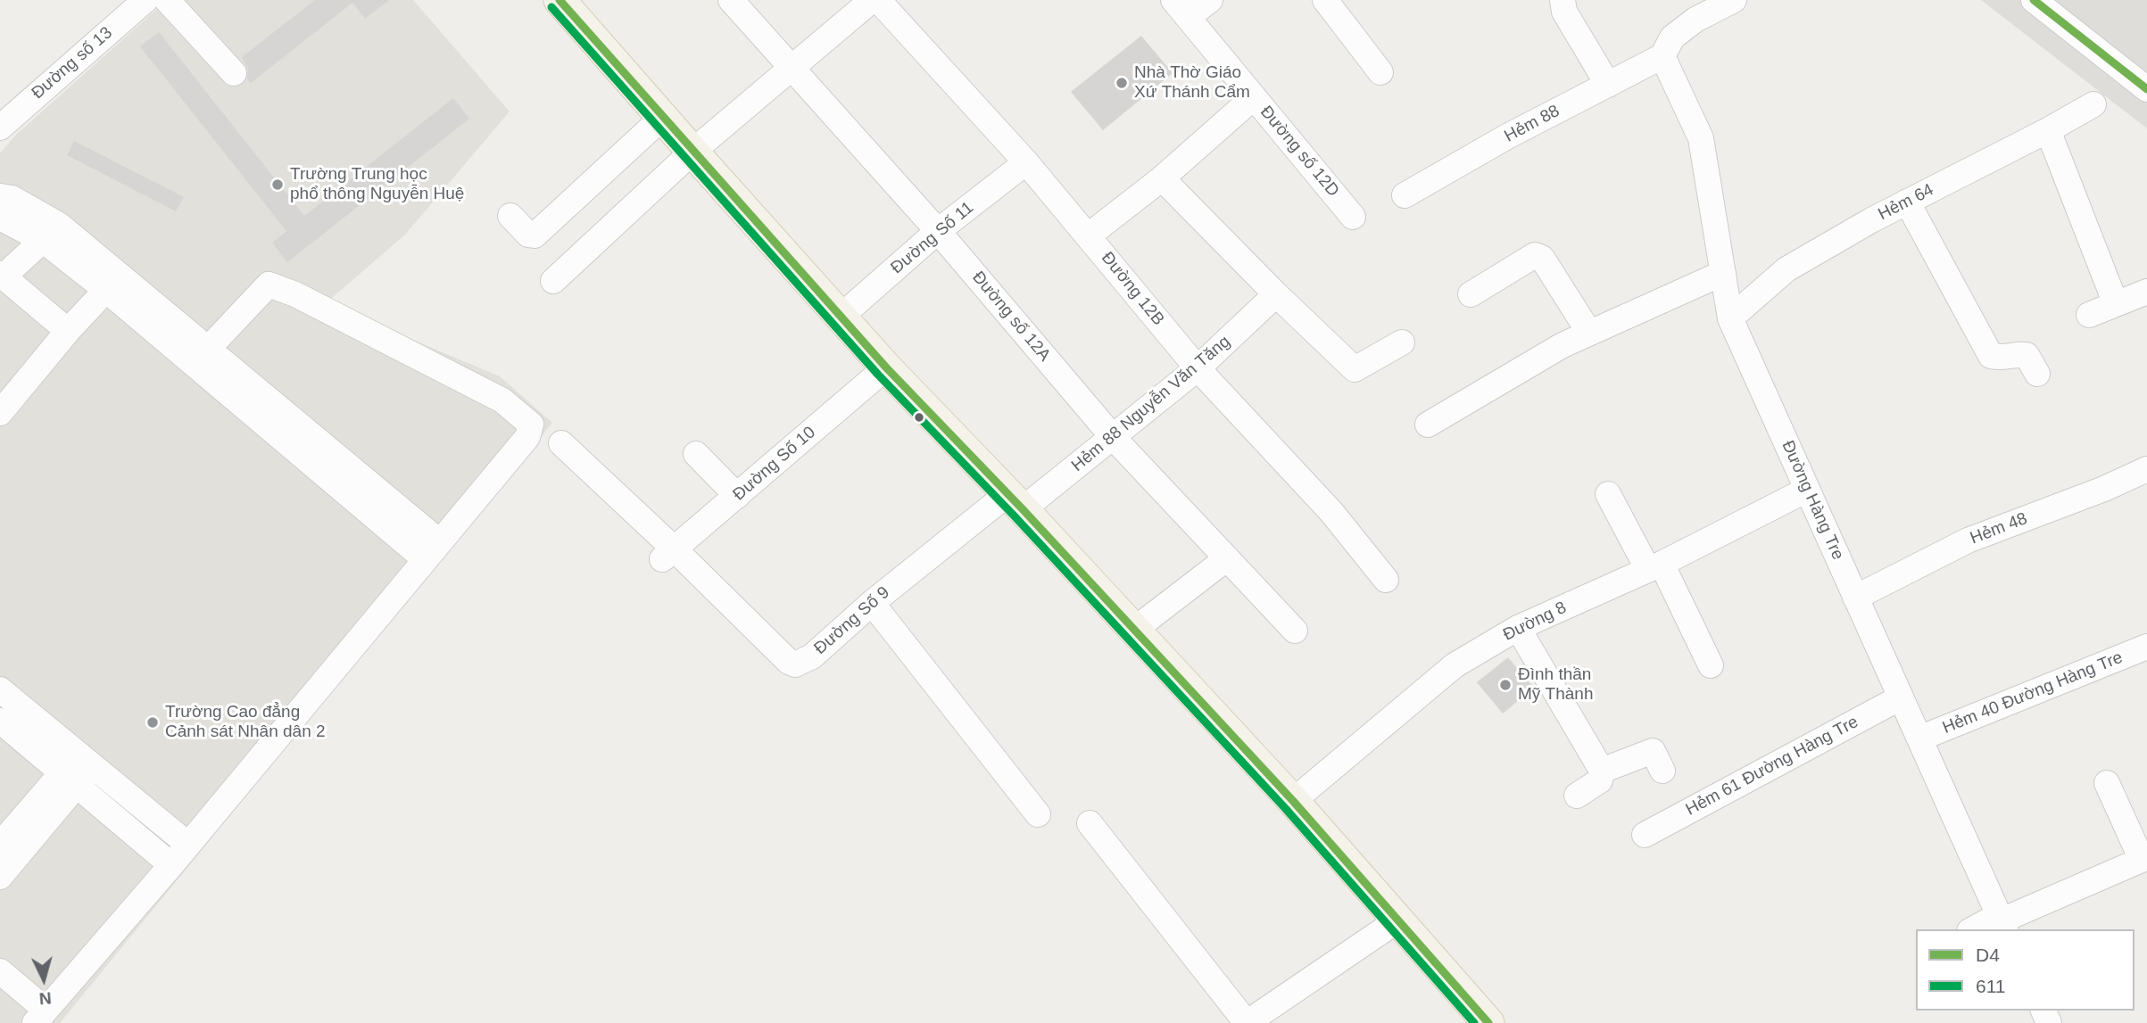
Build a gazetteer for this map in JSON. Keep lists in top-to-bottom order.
{
  "streets": {
    "street": [
      "Đường số 13",
      "Hẻm 88",
      "Đường số 12D",
      "Hẻm 64",
      "Đường Số 11",
      "Đường 12B",
      "Đường số 12A",
      "Hẻm 88 Nguyễn Văn Tăng",
      "Đường Số 10",
      "Đường Hàng Tre",
      "Hẻm 48",
      "Đường Số 9",
      "Đường 8",
      "Hẻm 40 Đường Hàng Tre",
      "Hẻm 61 Đường Hàng Tre"
    ]
  },
  "crossings": [
    ["Hẻm 88", "Đường Hàng Tre"],
    ["Hẻm 64", "Đường Hàng Tre"],
    ["Đường Số 11", "Đường 12B"],
    ["Đường Số 11", "Đường số 12A"],
    ["Đường 12B", "Hẻm 88 Nguyễn Văn Tăng"],
    ["Đường số 12A", "Hẻm 88 Nguyễn Văn Tăng"],
    ["Hẻm 88 Nguyễn Văn Tăng", "Đường Số 9"],
    ["Đường Số 10", "Đường Số 9"],
    ["Đường Hàng Tre", "Hẻm 48"],
    ["Đường Hàng Tre", "Đường 8"],
    ["Đường Hàng Tre", "Hẻm 40 Đường Hàng Tre"],
    ["Đường Hàng Tre", "Hẻm 61 Đường Hàng Tre"]
  ],
  "places": [
    "Nhà Thờ Giáo Xứ Thánh Cẩm",
    "Trường Trung học phổ thông Nguyễn Huệ",
    "Đình thần Mỹ Thành",
    "Trường Cao đẳng Cảnh sát Nhân dân 2"
  ],
  "lines": ["transit line D4", "transit line 611"],
  "legend": ["D4", "611"],
  "north": "bottom"
}
